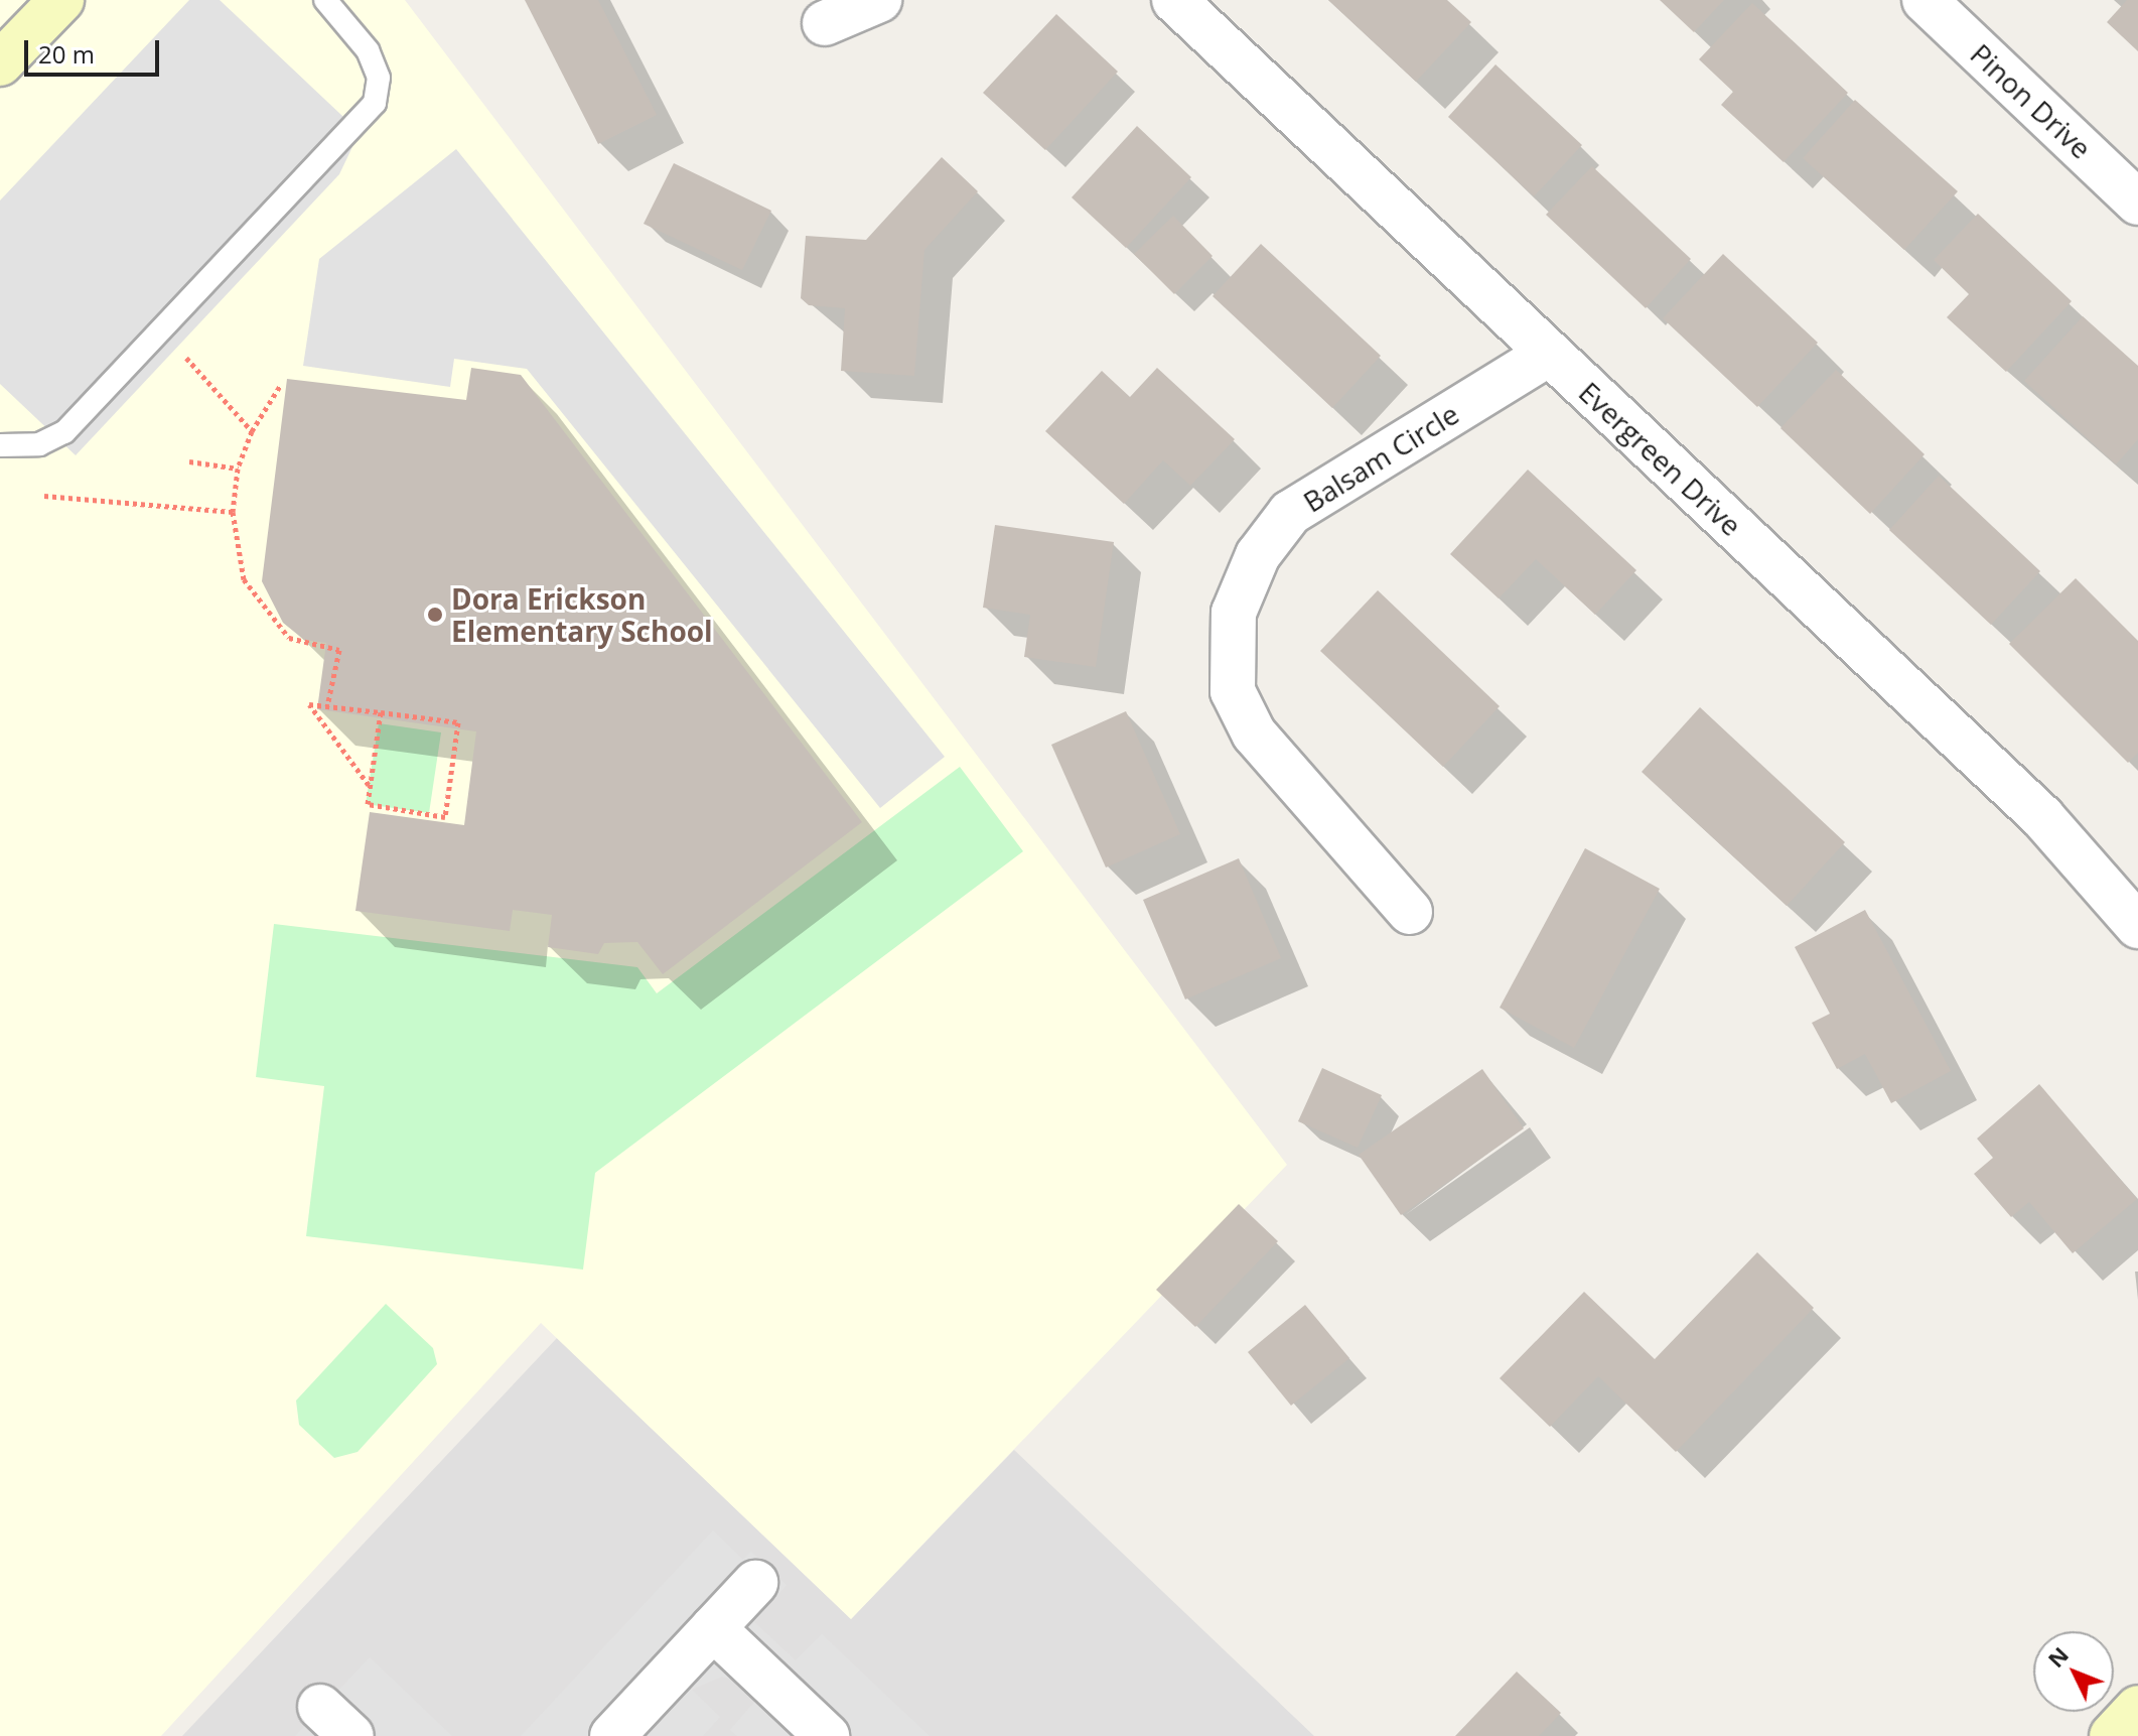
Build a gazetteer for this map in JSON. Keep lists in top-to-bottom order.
{
  "streets": {
    "street": ["Pinon Drive", "Balsam Circle", "Evergreen Drive"]
  },
  "crossings": [
    ["Balsam Circle", "Evergreen Drive"]
  ],
  "places": ["Dora Erickson Elementary School"],
  "scale_bar": "20 m",
  "north": "top left"
}
